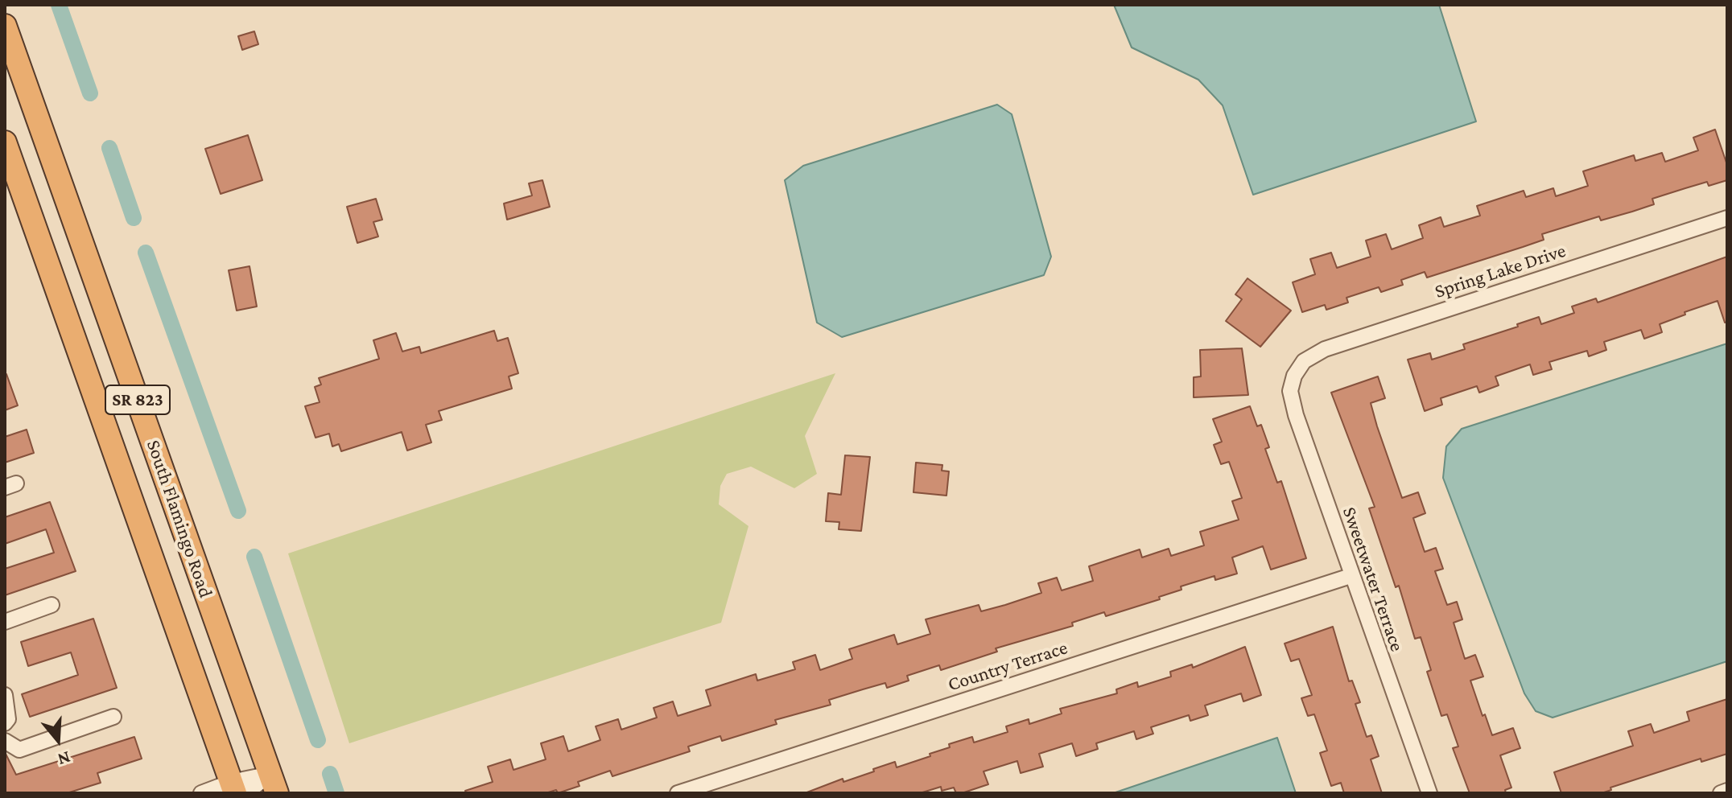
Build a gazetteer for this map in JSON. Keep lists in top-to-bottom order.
{
  "streets": {
    "highway": ["SR 823", "South Flamingo Road"],
    "street": ["Spring Lake Drive", "Sweetwater Terrace", "Country Terrace"]
  },
  "crossings": [
    ["Spring Lake Drive", "Sweetwater Terrace"],
    ["Sweetwater Terrace", "Country Terrace"]
  ],
  "north": "bottom"
}
